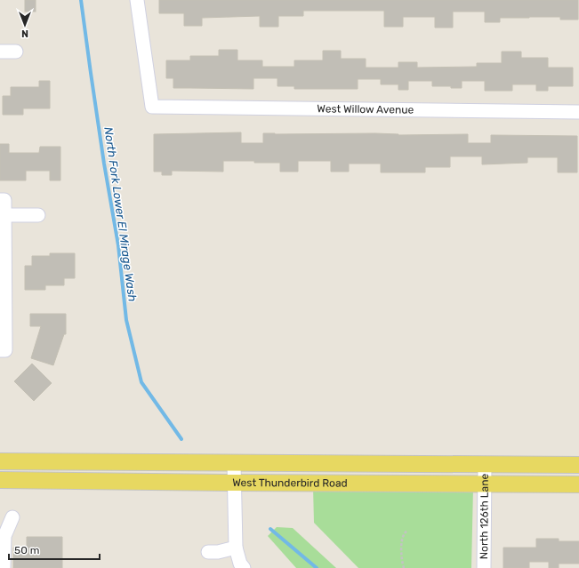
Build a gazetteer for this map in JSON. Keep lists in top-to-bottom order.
{
  "streets": {
    "main road": ["West Thunderbird Road"],
    "street": ["West Willow Avenue", "North 126th Lane"]
  },
  "crossings": [
    ["West Thunderbird Road", "North 126th Lane"]
  ],
  "water": ["North Fork Lower El Mirage Wash"],
  "scale_bar": "50 m",
  "north": "bottom"
}
